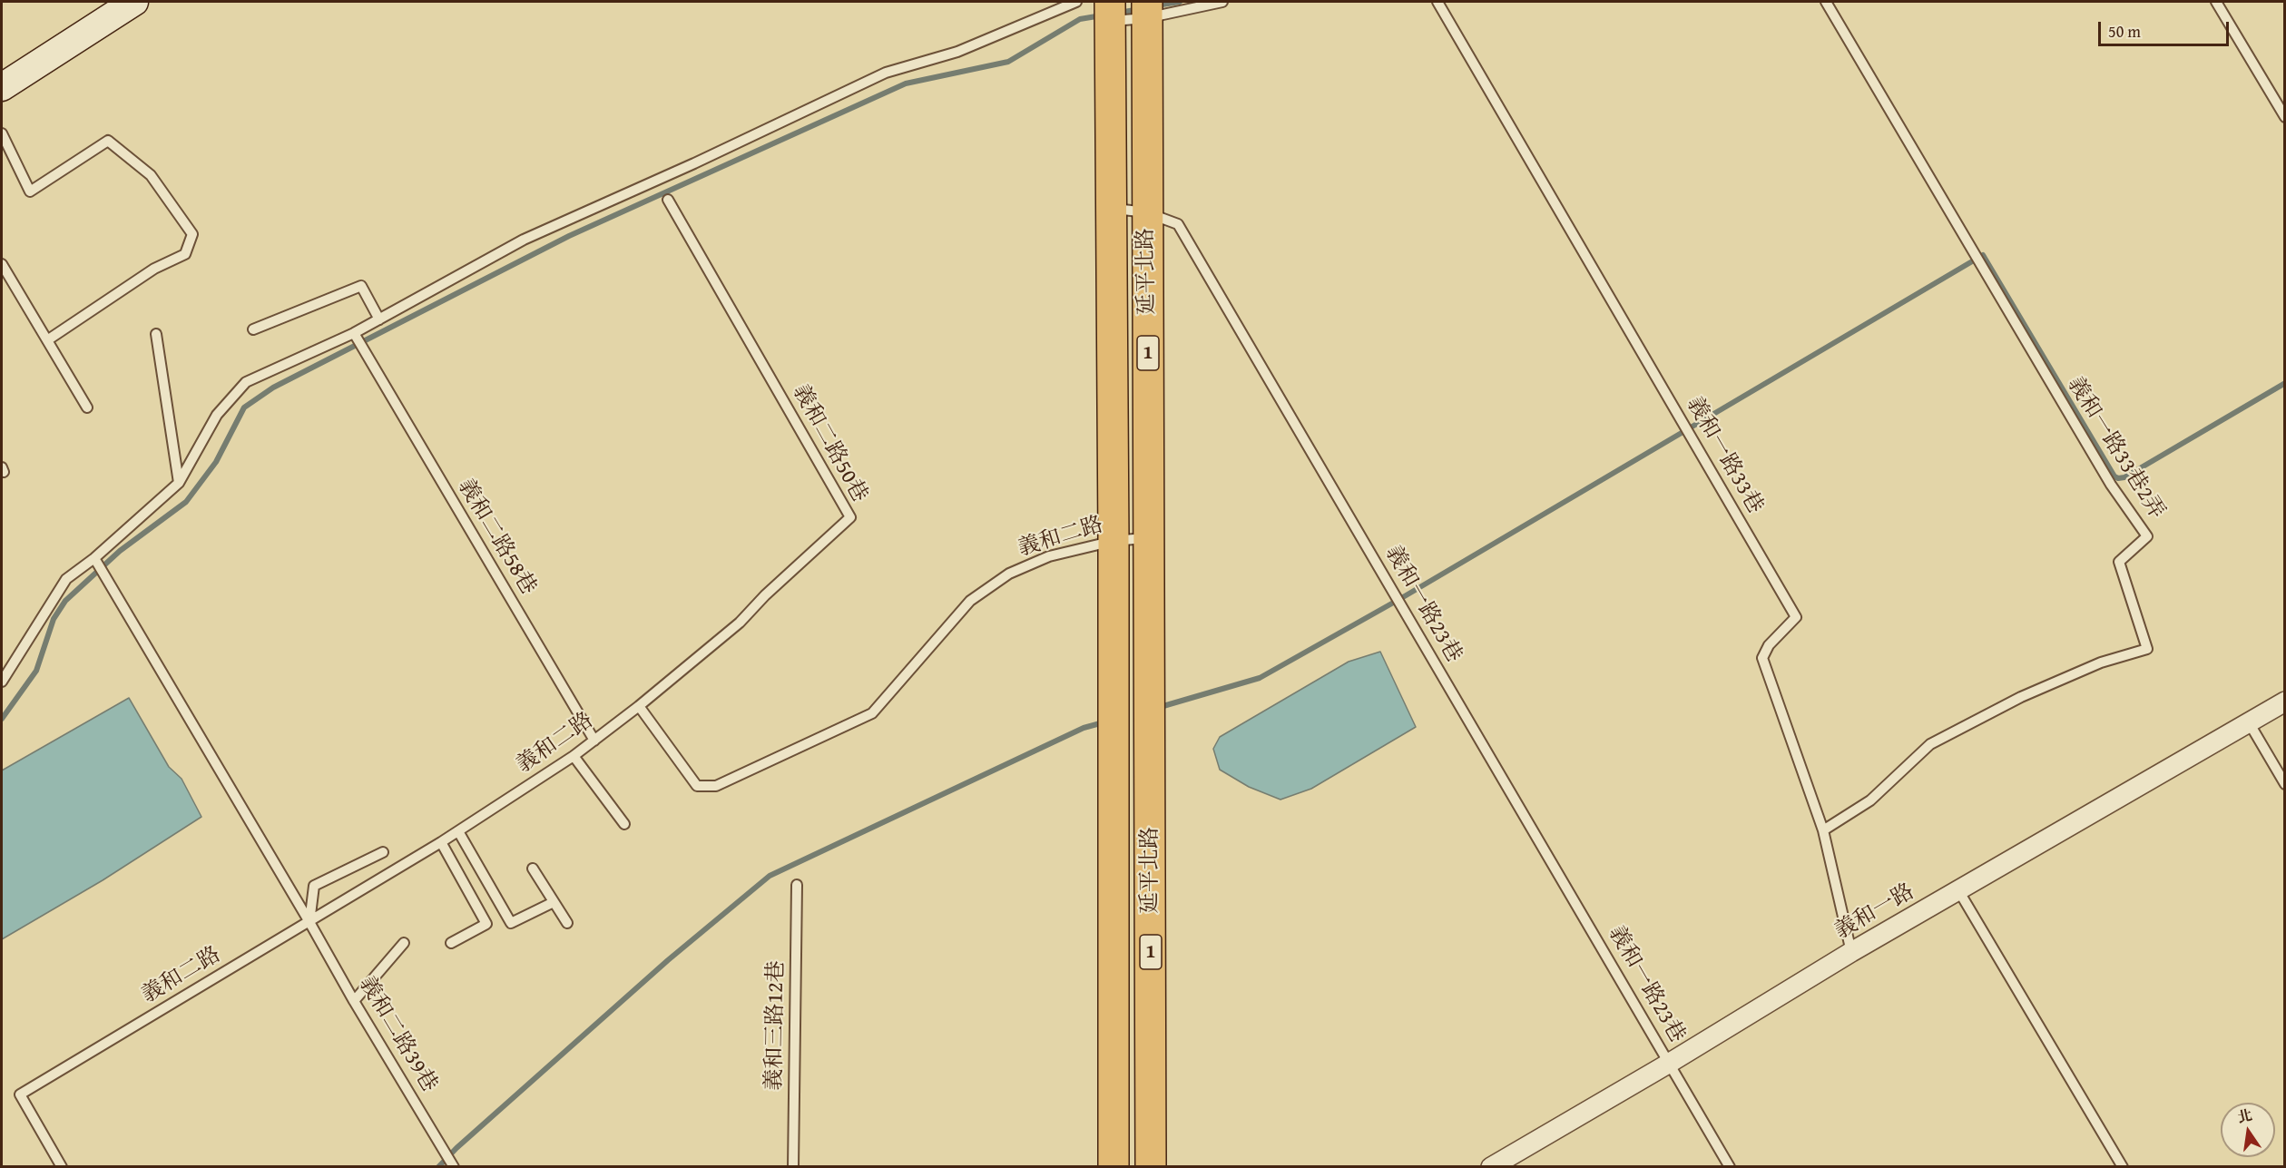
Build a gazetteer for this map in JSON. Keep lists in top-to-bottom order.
{
  "streets": {
    "main road": ["延平北路", "1"],
    "street": ["義和一路"],
    "lane": [
      "義和二路50巷",
      "義和一路33巷2弄",
      "義和一路33巷",
      "義和二路58巷",
      "義和二路",
      "義和一路23巷",
      "義和三路12巷",
      "義和二路39巷"
    ]
  },
  "crossings": [
    ["延平北路", "義和二路"],
    ["延平北路", "義和一路23巷"],
    ["義和二路50巷", "義和二路"],
    ["義和一路33巷2弄", "義和一路33巷"],
    ["義和一路33巷", "義和一路"],
    ["義和二路58巷", "義和二路"],
    ["義和二路", "義和二路39巷"],
    ["義和一路23巷", "義和一路"]
  ],
  "scale_bar": "50 m",
  "north": "top"
}
